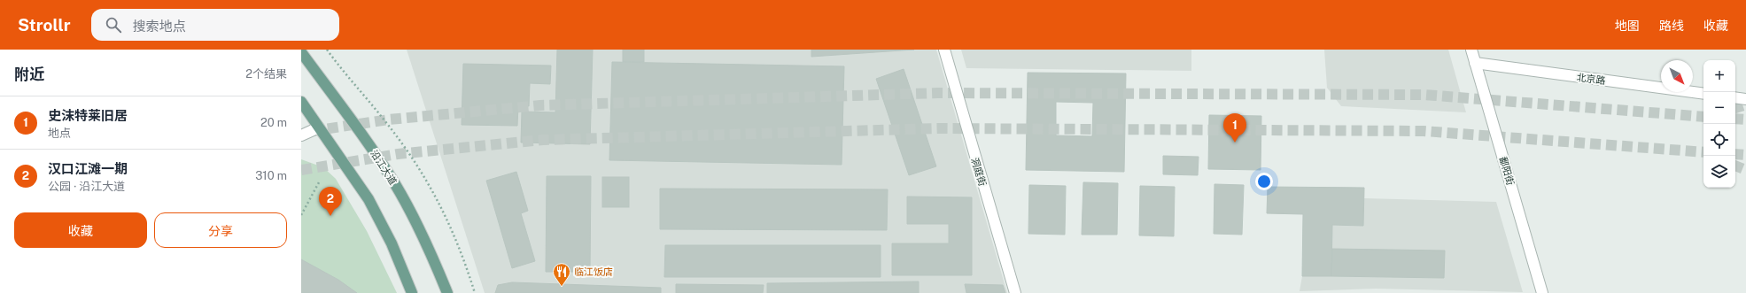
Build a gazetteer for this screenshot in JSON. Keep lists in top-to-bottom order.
{
  "streets": {
    "main road": ["沿江大道"],
    "street": ["北京路", "鄱阳街", "洞庭街"]
  },
  "crossings": [
    ["北京路", "鄱阳街"]
  ],
  "places": {
    "restaurant": ["临江饭店"]
  },
  "north": "bottom right",
  "page": {
    "header": "Strollr",
    "search": "搜索地点",
    "nav": ["地图", "路线", "收藏"],
    "heading": ["附近", "2个结果"],
    "map_buttons": ["+", "−"],
    "list": [
      {
        "mark": "1",
        "name": "史沫特莱旧居",
        "note": "地点",
        "value": "20 m"
      },
      {
        "mark": "2",
        "name": "汉口江滩一期",
        "note": "公园 · 沿江大道",
        "value": "310 m"
      }
    ],
    "pins": ["1", "2"],
    "buttons": ["收藏", "分享"]
  }
}
